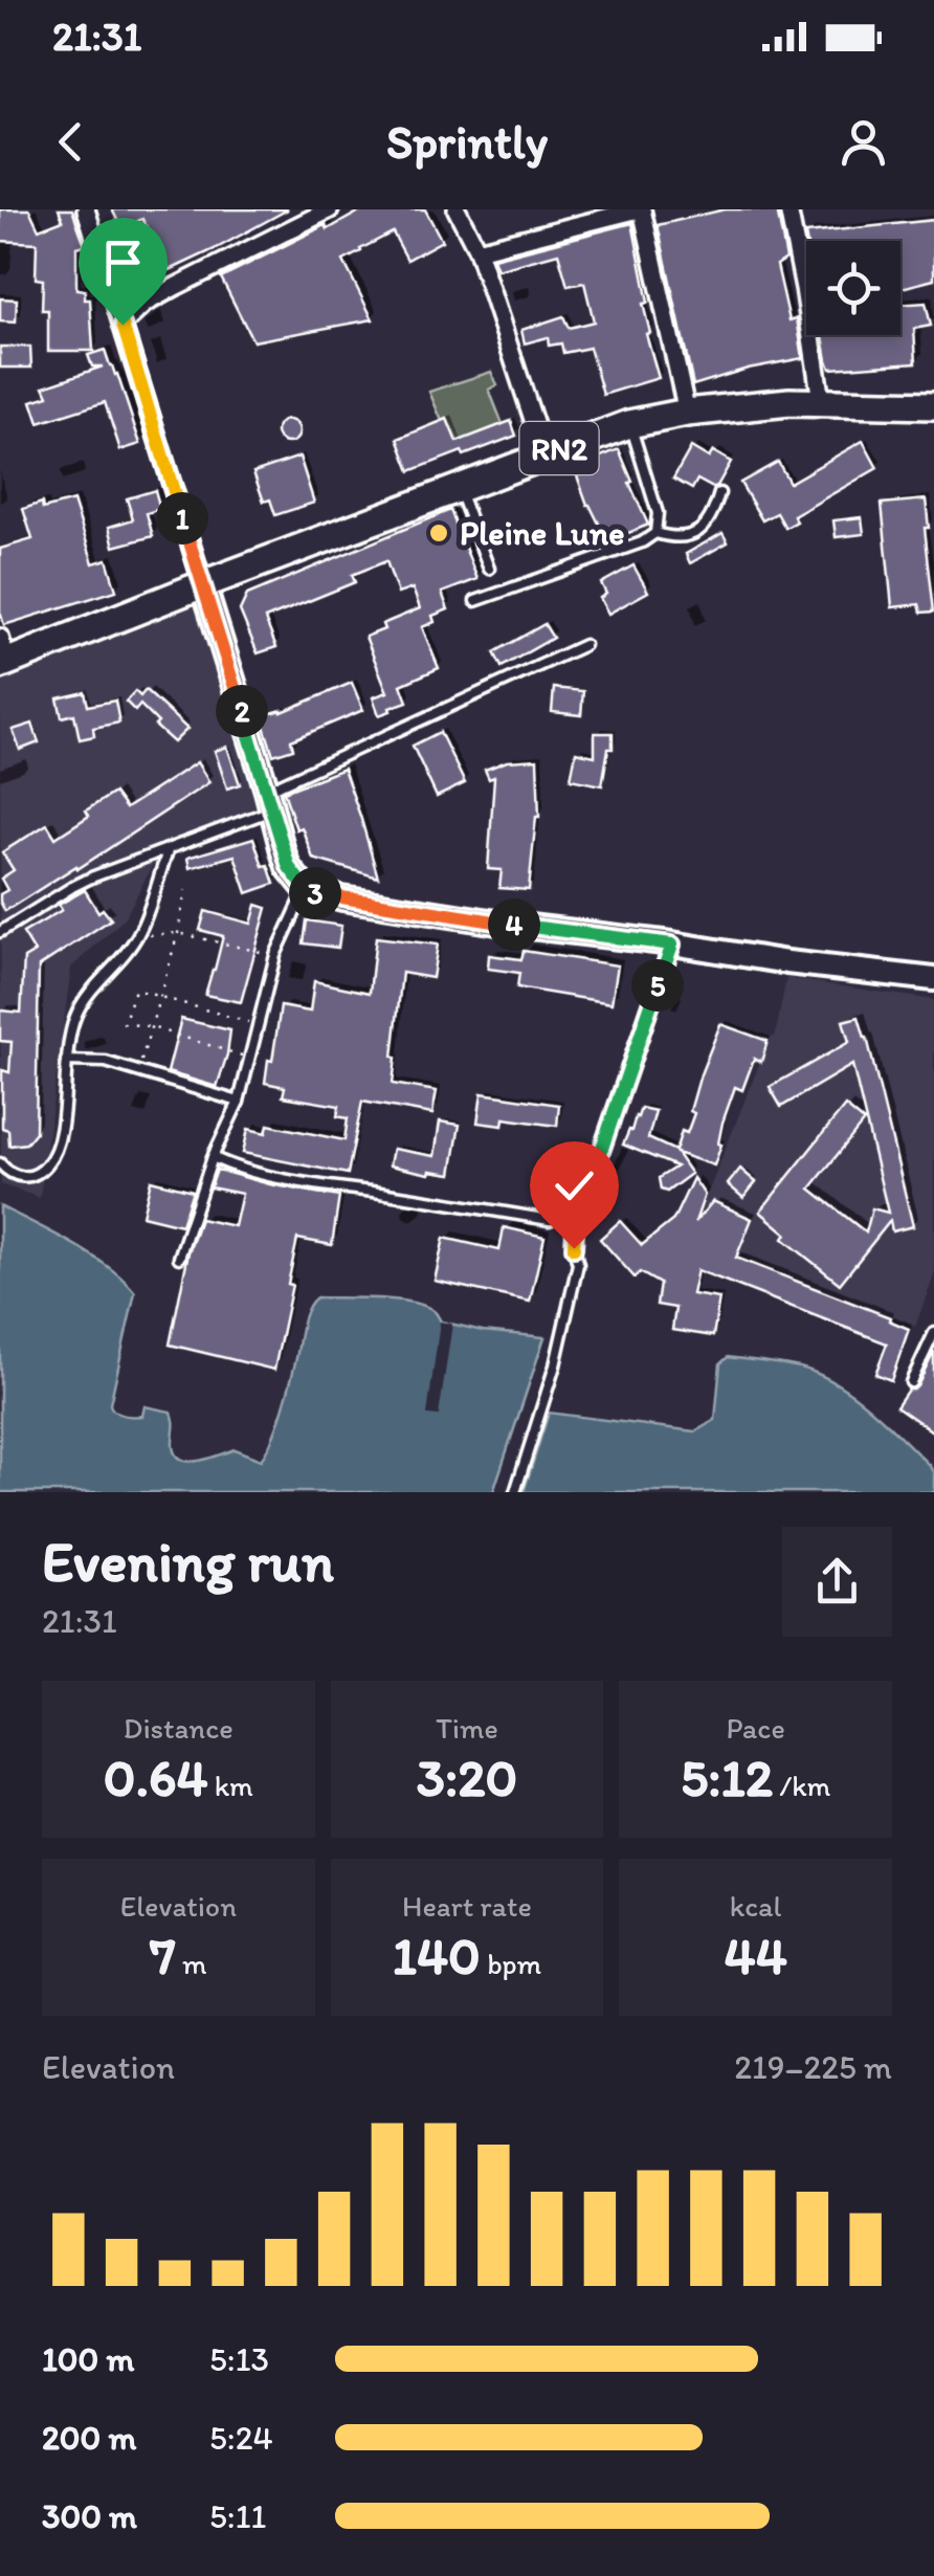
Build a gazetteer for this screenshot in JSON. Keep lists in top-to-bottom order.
{
  "streets": {
    "main road": ["RN2"]
  },
  "places": ["Pleine Lune"],
  "page": {
    "status": "21:31",
    "header": "Sprintly",
    "pins": [
      "1",
      "2",
      "3",
      "4",
      "5"
    ],
    "heading": ["Evening run", "21:31"],
    "stats": [
      ["Distance", "0.64 km"],
      ["Time", "3:20"],
      ["Pace", "5:12 /km"],
      ["Elevation", "7 m"],
      ["Heart rate", "140 bpm"],
      ["kcal", "44"]
    ],
    "chart": ["Elevation", "219–225 m"],
    "list": [
      {
        "name": "100 m",
        "note": "5:13"
      },
      {
        "name": "200 m",
        "note": "5:24"
      },
      {
        "name": "300 m",
        "note": "5:11"
      }
    ]
  }
}
